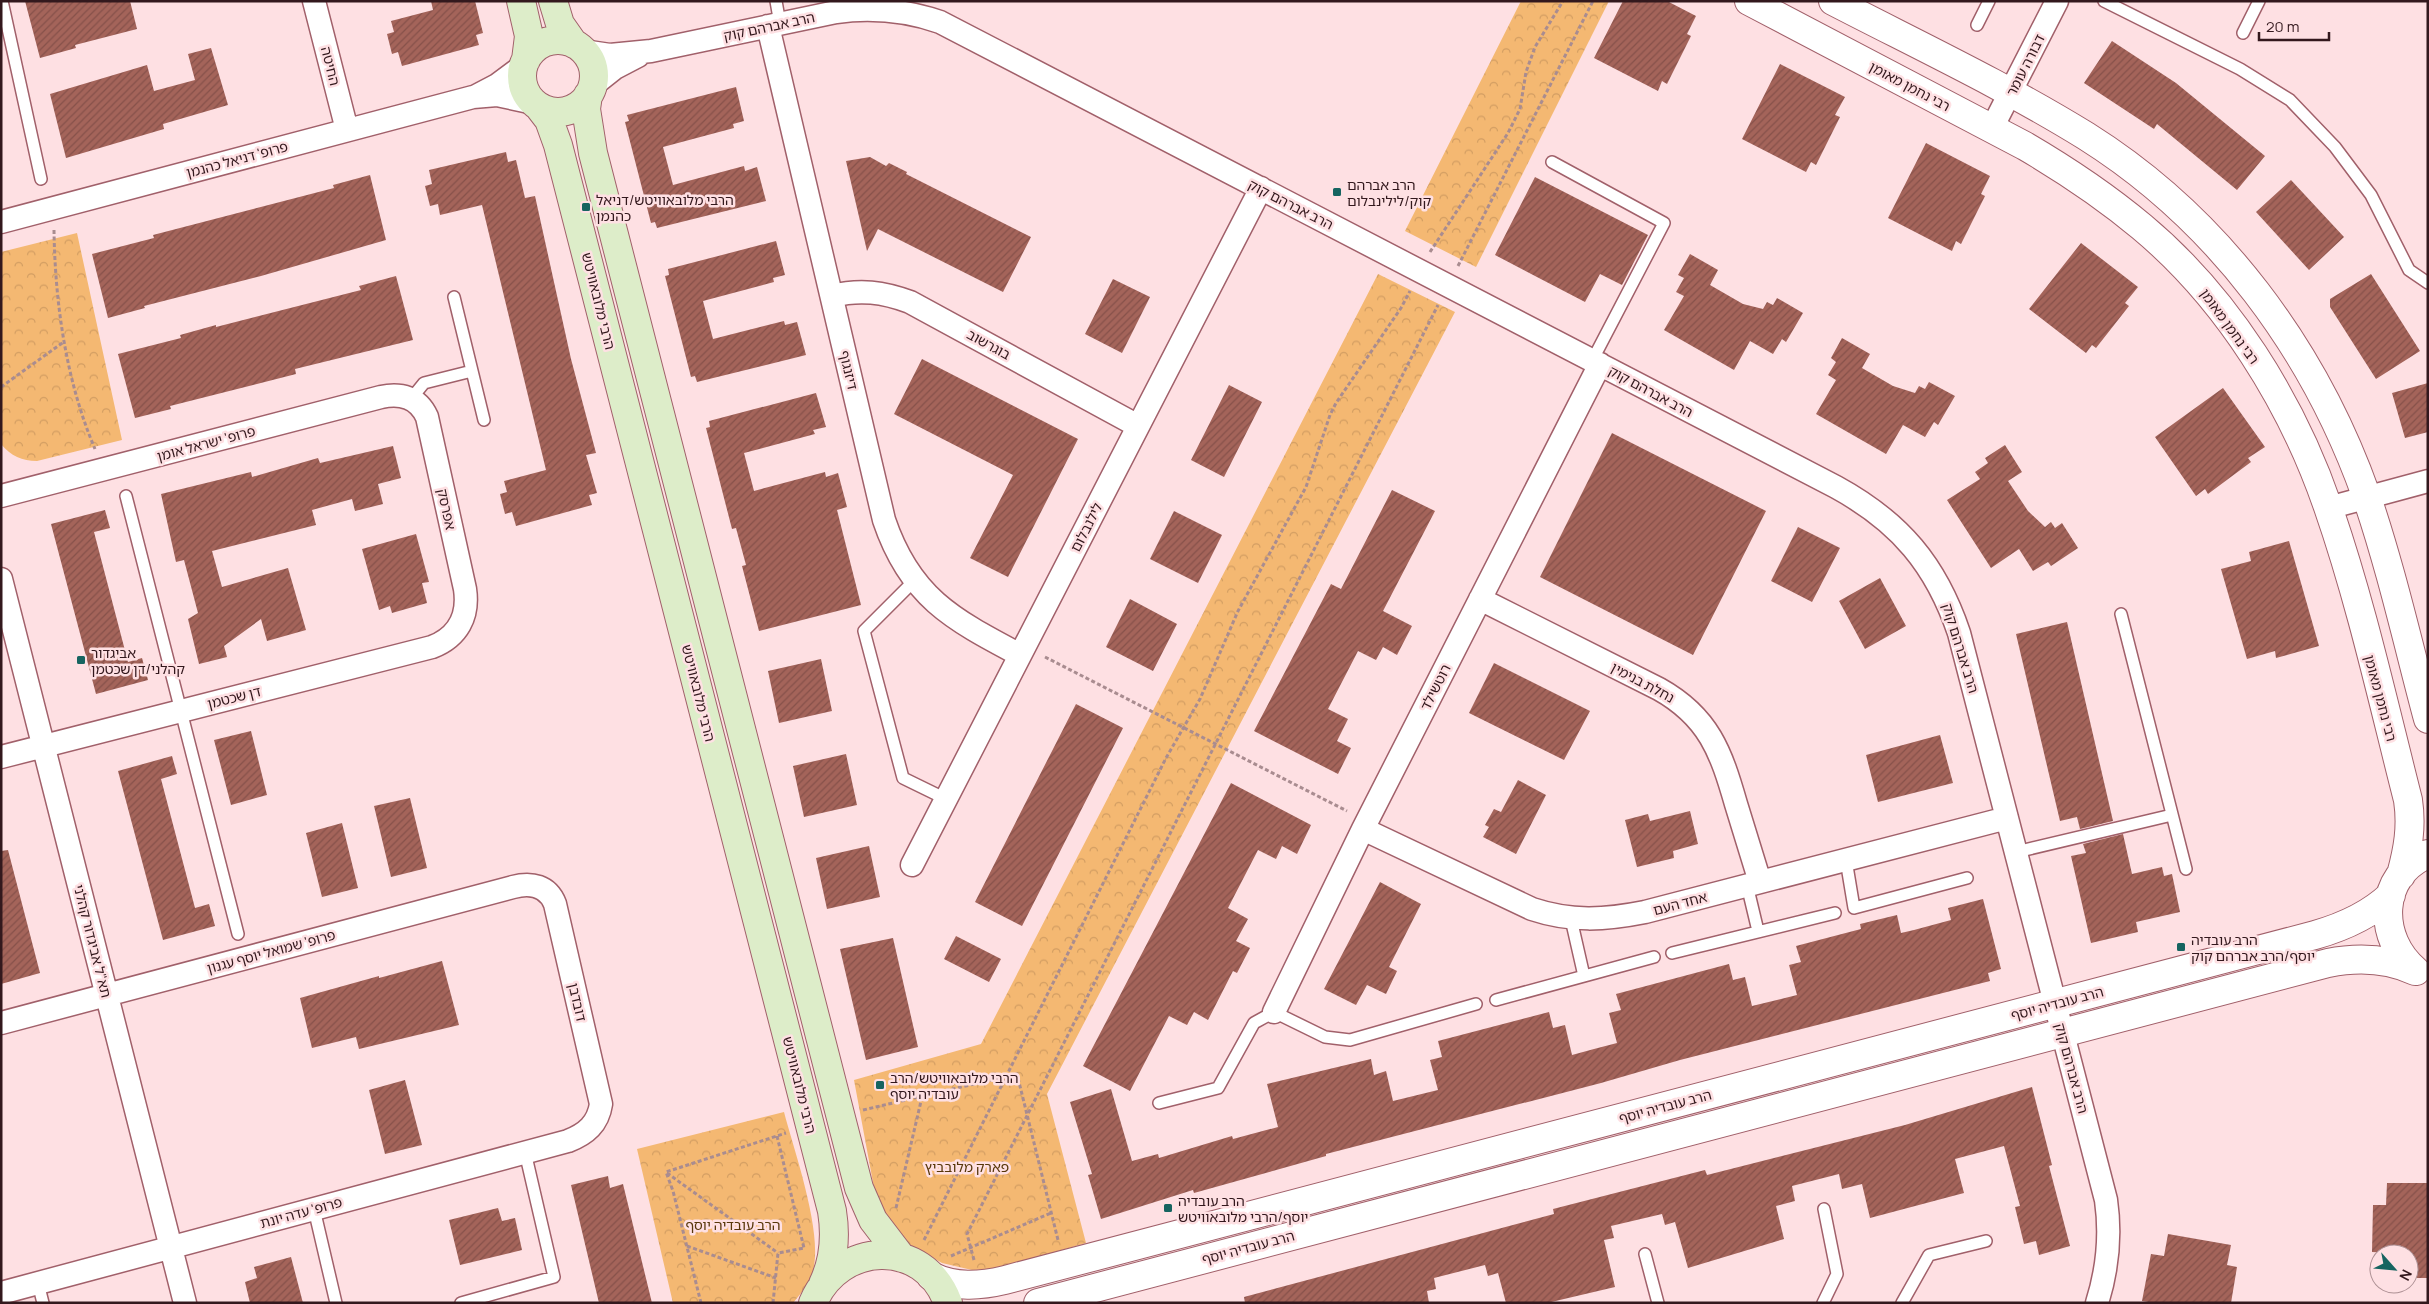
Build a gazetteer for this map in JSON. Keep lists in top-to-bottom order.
{
  "streets": {
    "main road": ["הרבי מלובאוויטש"],
    "street": [
      "הרב אברהם קוק",
      "דבורה עומר",
      "החיטה",
      "רבי נחמן מאומן",
      "פרופ' דניאל כהנמן",
      "בוגרשוב",
      "דיזנגוף",
      "פרופ' ישראל אומן",
      "אפרסק",
      "לילנבלום",
      "נחלת בנימין",
      "רוטשילד",
      "דן שכטמן",
      "אחד העם",
      "תא\"ל אביגדור קהלני",
      "פרופ' שמואל יוסף עגנון",
      "דובדבן",
      "הרב עובדיה יוסף",
      "פרופ' עדה יונת"
    ]
  },
  "crossings": [
    ["הרב אברהם קוק", "פרופ' דניאל כהנמן"],
    ["הרב אברהם קוק", "הרבי מלובאוויטש"],
    ["הרב אברהם קוק", "דיזנגוף"],
    ["הרב אברהם קוק", "לילנבלום"],
    ["הרב אברהם קוק", "רוטשילד"],
    ["הרב אברהם קוק", "אחד העם"],
    ["הרב אברהם קוק", "הרב עובדיה יוסף"],
    ["דבורה עומר", "רבי נחמן מאומן"],
    ["החיטה", "פרופ' דניאל כהנמן"],
    ["רבי נחמן מאומן", "הרב עובדיה יוסף"],
    ["פרופ' דניאל כהנמן", "הרבי מלובאוויטש"],
    ["בוגרשוב", "דיזנגוף"],
    ["בוגרשוב", "לילנבלום"],
    ["דיזנגוף", "לילנבלום"],
    ["פרופ' ישראל אומן", "אפרסק"],
    ["אפרסק", "דן שכטמן"],
    ["נחלת בנימין", "רוטשילד"],
    ["נחלת בנימין", "אחד העם"],
    ["רוטשילד", "אחד העם"],
    ["דן שכטמן", "תא\"ל אביגדור קהלני"],
    ["תא\"ל אביגדור קהלני", "פרופ' שמואל יוסף עגנון"],
    ["תא\"ל אביגדור קהלני", "פרופ' עדה יונת"],
    ["פרופ' שמואל יוסף עגנון", "דובדבן"],
    ["דובדבן", "פרופ' עדה יונת"]
  ],
  "parks": ["פארק מלובביץ", "הרב עובדיה יוסף"],
  "places": {
    "transit": [
      "הרב אברהם קוק/לילינבלום",
      "הרבי מלובאוויטש/דניאל כהנמן",
      "אביגדור קהלני/דן שכטמן",
      "הרב עובדיה יוסף/הרב אברהם קוק",
      "הרבי מלובאוויטש/הרב עובדיה יוסף",
      "הרב עובדיה יוסף/הרבי מלובאוויטש"
    ]
  },
  "scale_bar": "20 m",
  "north": "bottom right"
}
